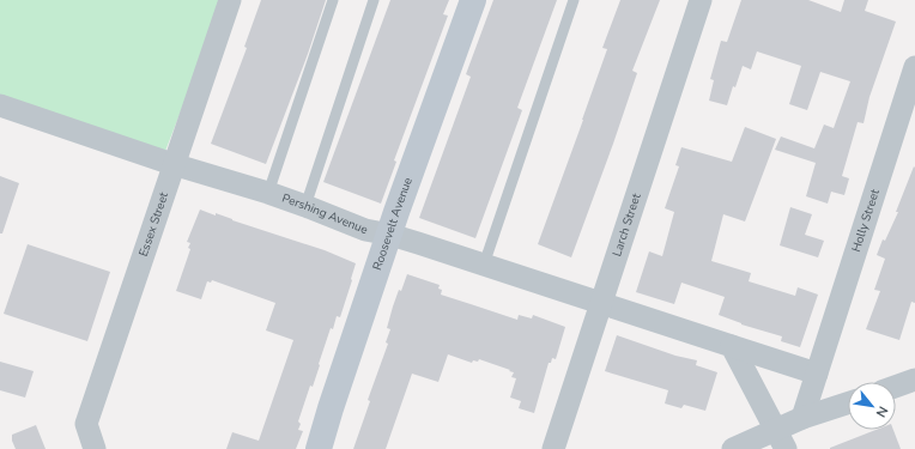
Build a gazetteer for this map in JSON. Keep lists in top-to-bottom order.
{
  "streets": {
    "street": [
      "Pershing Avenue",
      "Holly Street",
      "Essex Street",
      "Roosevelt Avenue",
      "Larch Street"
    ]
  },
  "crossings": [
    ["Pershing Avenue", "Holly Street"],
    ["Pershing Avenue", "Essex Street"],
    ["Pershing Avenue", "Roosevelt Avenue"],
    ["Pershing Avenue", "Larch Street"]
  ],
  "north": "bottom right"
}
